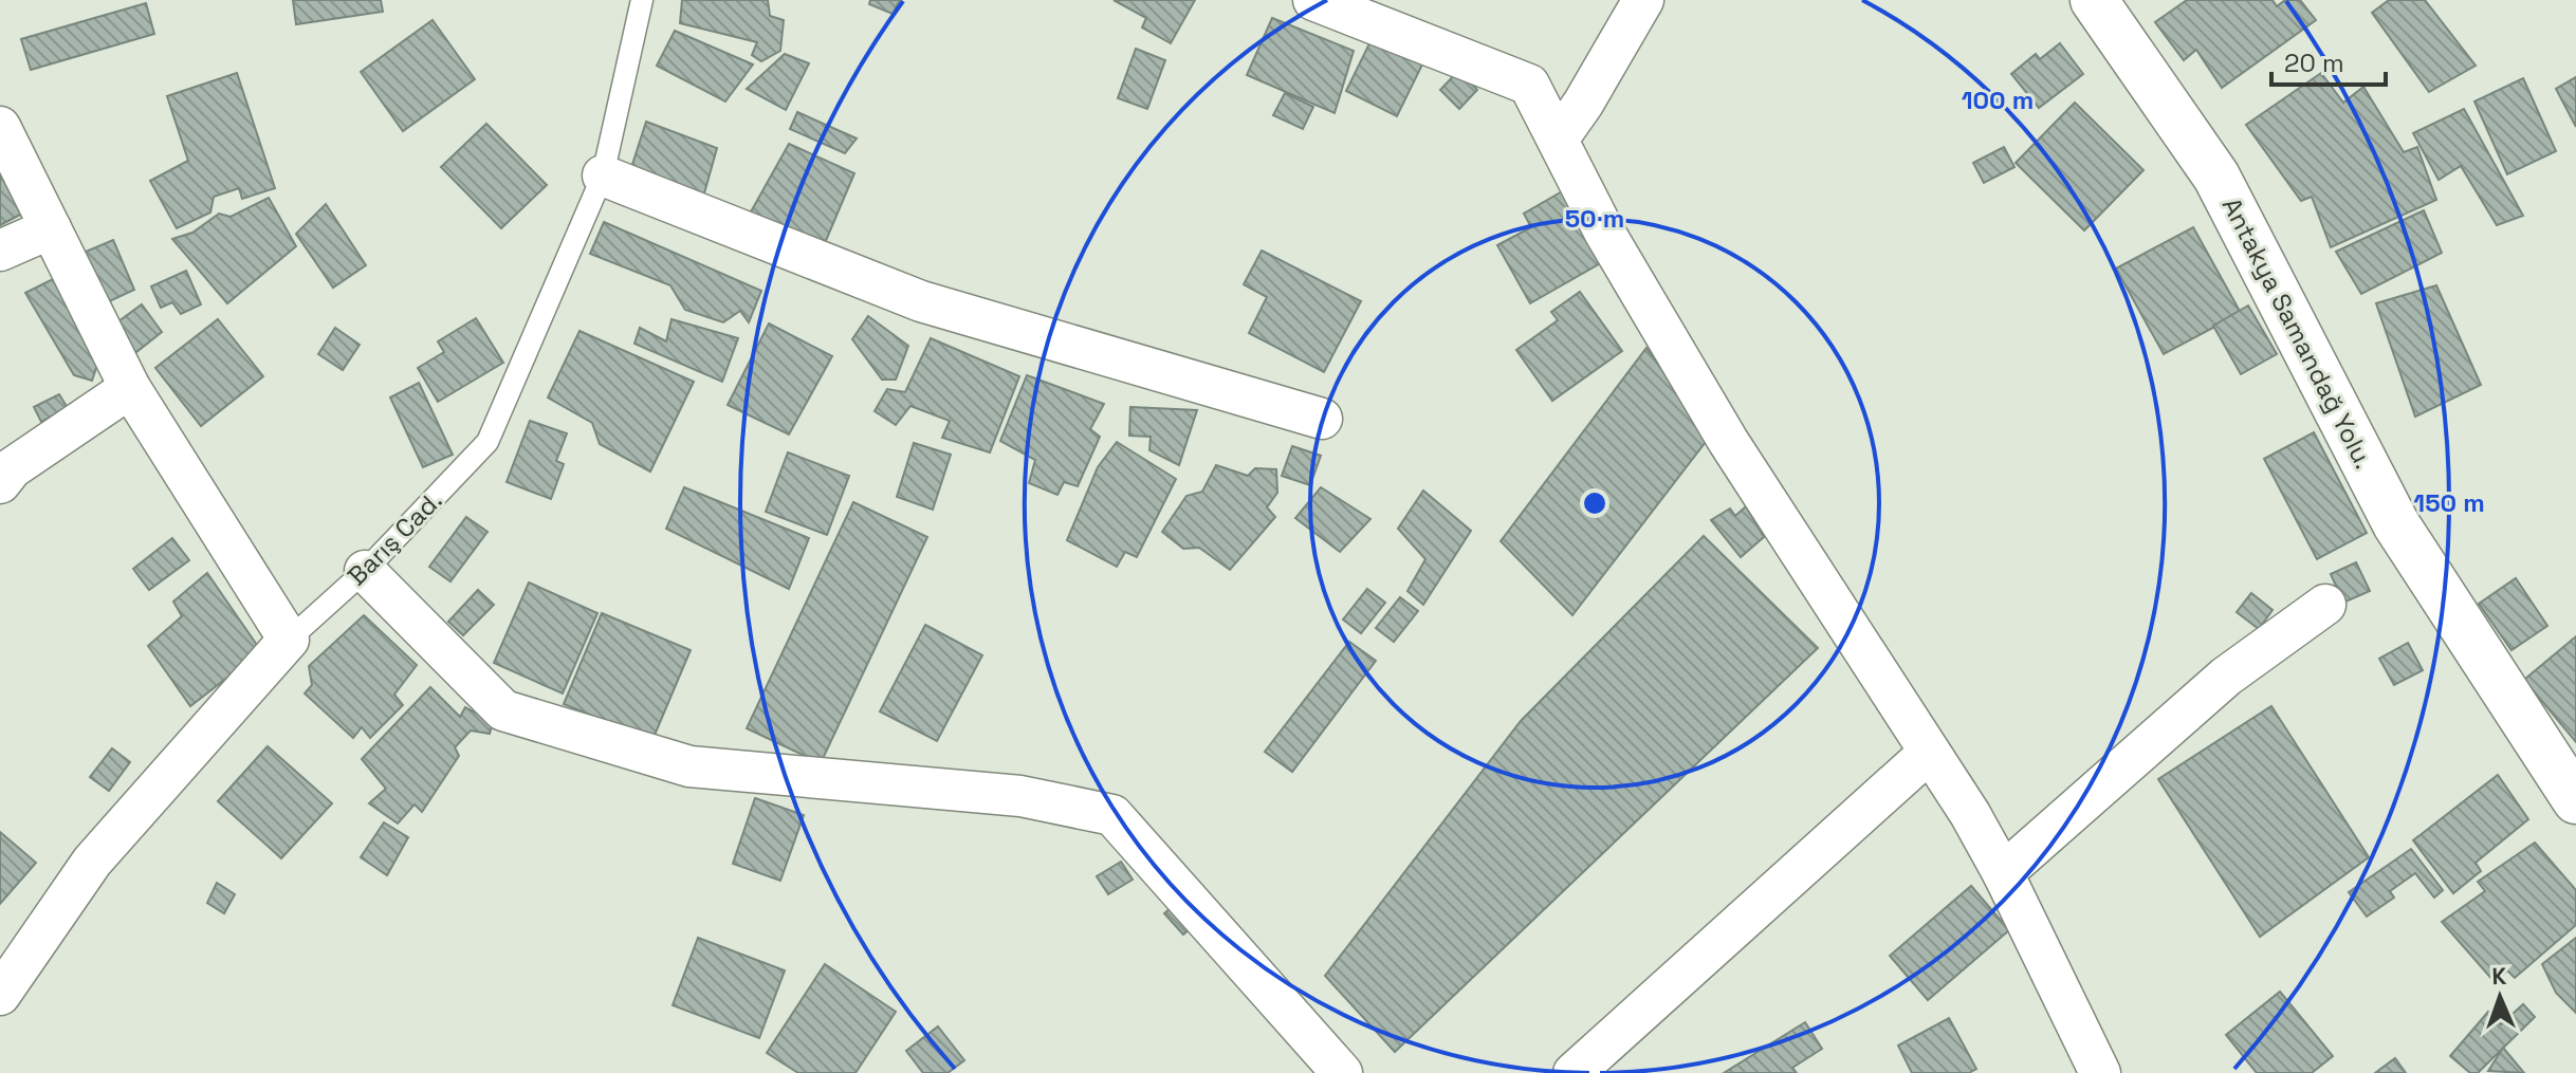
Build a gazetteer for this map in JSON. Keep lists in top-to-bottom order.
{
  "streets": {
    "street": ["Antakya Samandağ Yolu.", "Barış Cad."]
  },
  "scale_bar": "20 m",
  "north": "top",
  "rings": ["100 m", "50 m", "150 m"]
}
